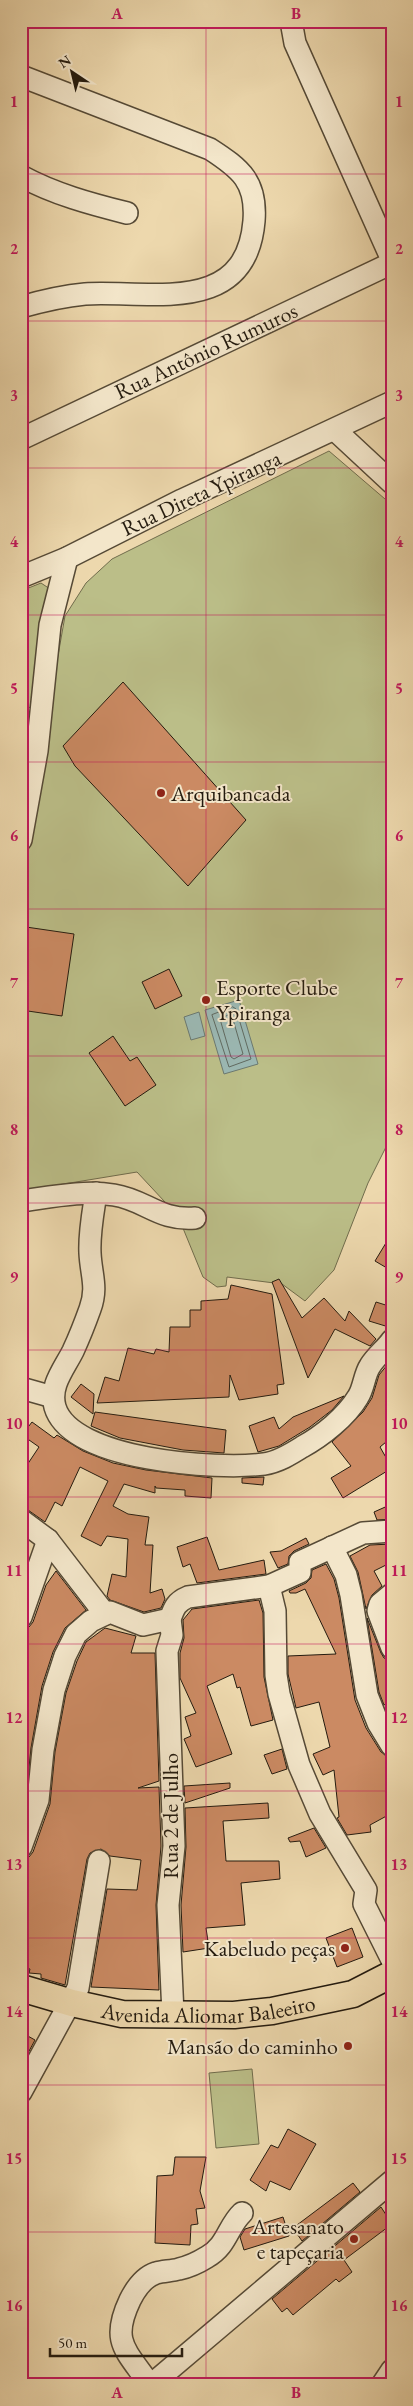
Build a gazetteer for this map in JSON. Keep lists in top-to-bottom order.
{
  "streets": {
    "main road": ["Avenida Aliomar Baleeiro"],
    "street": ["Rua Antônio Rumuros", "Rua Direta Ypiranga", "Rua 2 de Julho"]
  },
  "crossings": [
    ["Rua 2 de Julho", "Avenida Aliomar Baleeiro"]
  ],
  "places": [
    "Arquibancada",
    "Esporte Clube Ypiranga",
    "Kabeludo peças",
    "Mansão do caminho",
    "Artesanato e tapeçaria"
  ],
  "scale_bar": "50 m",
  "north": "top left",
  "grid": {
    "columns": ["A", "B"],
    "rows": [
      "1",
      "2",
      "3",
      "4",
      "5",
      "6",
      "7",
      "8",
      "9",
      "10",
      "11",
      "12",
      "13",
      "14",
      "15",
      "16"
    ]
  }
}
